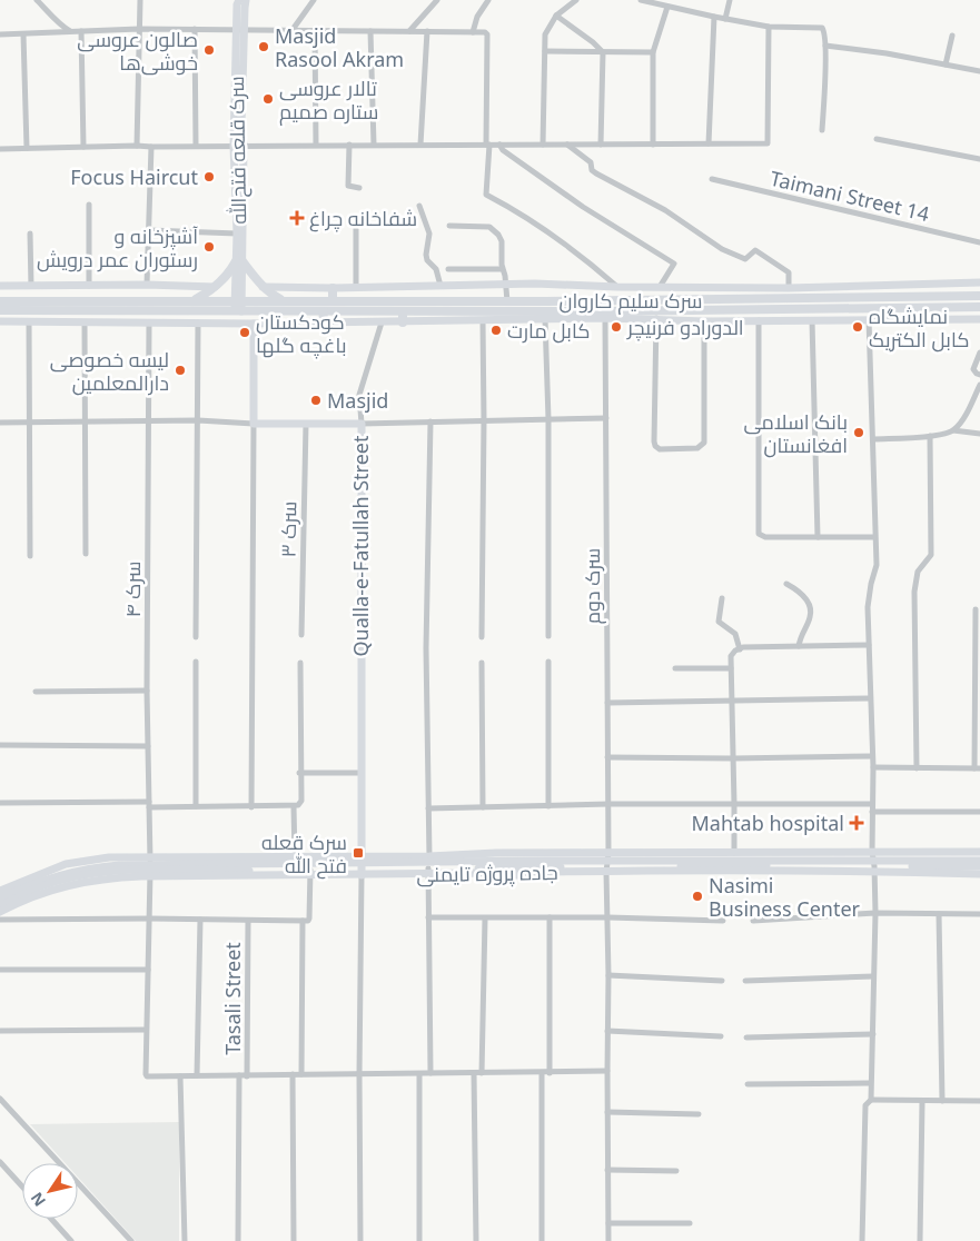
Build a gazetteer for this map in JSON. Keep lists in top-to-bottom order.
{
  "streets": {
    "main road": ["سرک سلیم کاروان"],
    "street": [
      "سرک قلعه فتح‌الله",
      "Taimani Street 14",
      "سرک ۳",
      "Qualla-e-Fatullah Street",
      "سرک دوم",
      "سرک ۴",
      "جاده پروژه تایمنی",
      "Tasali Street"
    ]
  },
  "crossings": [
    ["سرک قلعه فتح‌الله", "سرک سلیم کاروان"],
    ["سرک ۳", "Qualla-e-Fatullah Street"],
    ["Qualla-e-Fatullah Street", "جاده پروژه تایمنی"],
    ["سرک دوم", "جاده پروژه تایمنی"],
    ["سرک ۴", "جاده پروژه تایمنی"]
  ],
  "places": {
    "other": [
      "Masjid Rasool Akram",
      "صالون عروسی خوشی‌ها",
      "تالار عروسی ستاره صمیم",
      "Focus Haircut",
      "آشپزخانه و رستوران عمر درویش",
      "الدورادو فرنیچر",
      "نمایشگاه کابل الکتریک",
      "کابل مارت",
      "کودکستان باغچه گلها",
      "لیسه خصوصی دارالمعلمین",
      "Masjid",
      "بانک اسلامی افغانستان",
      "Nasimi Business Center"
    ],
    "health": ["شفاخانه چراغ", "Mahtab hospital"],
    "transit": ["سرک قعله فتح الله"]
  },
  "north": "bottom left"
}
